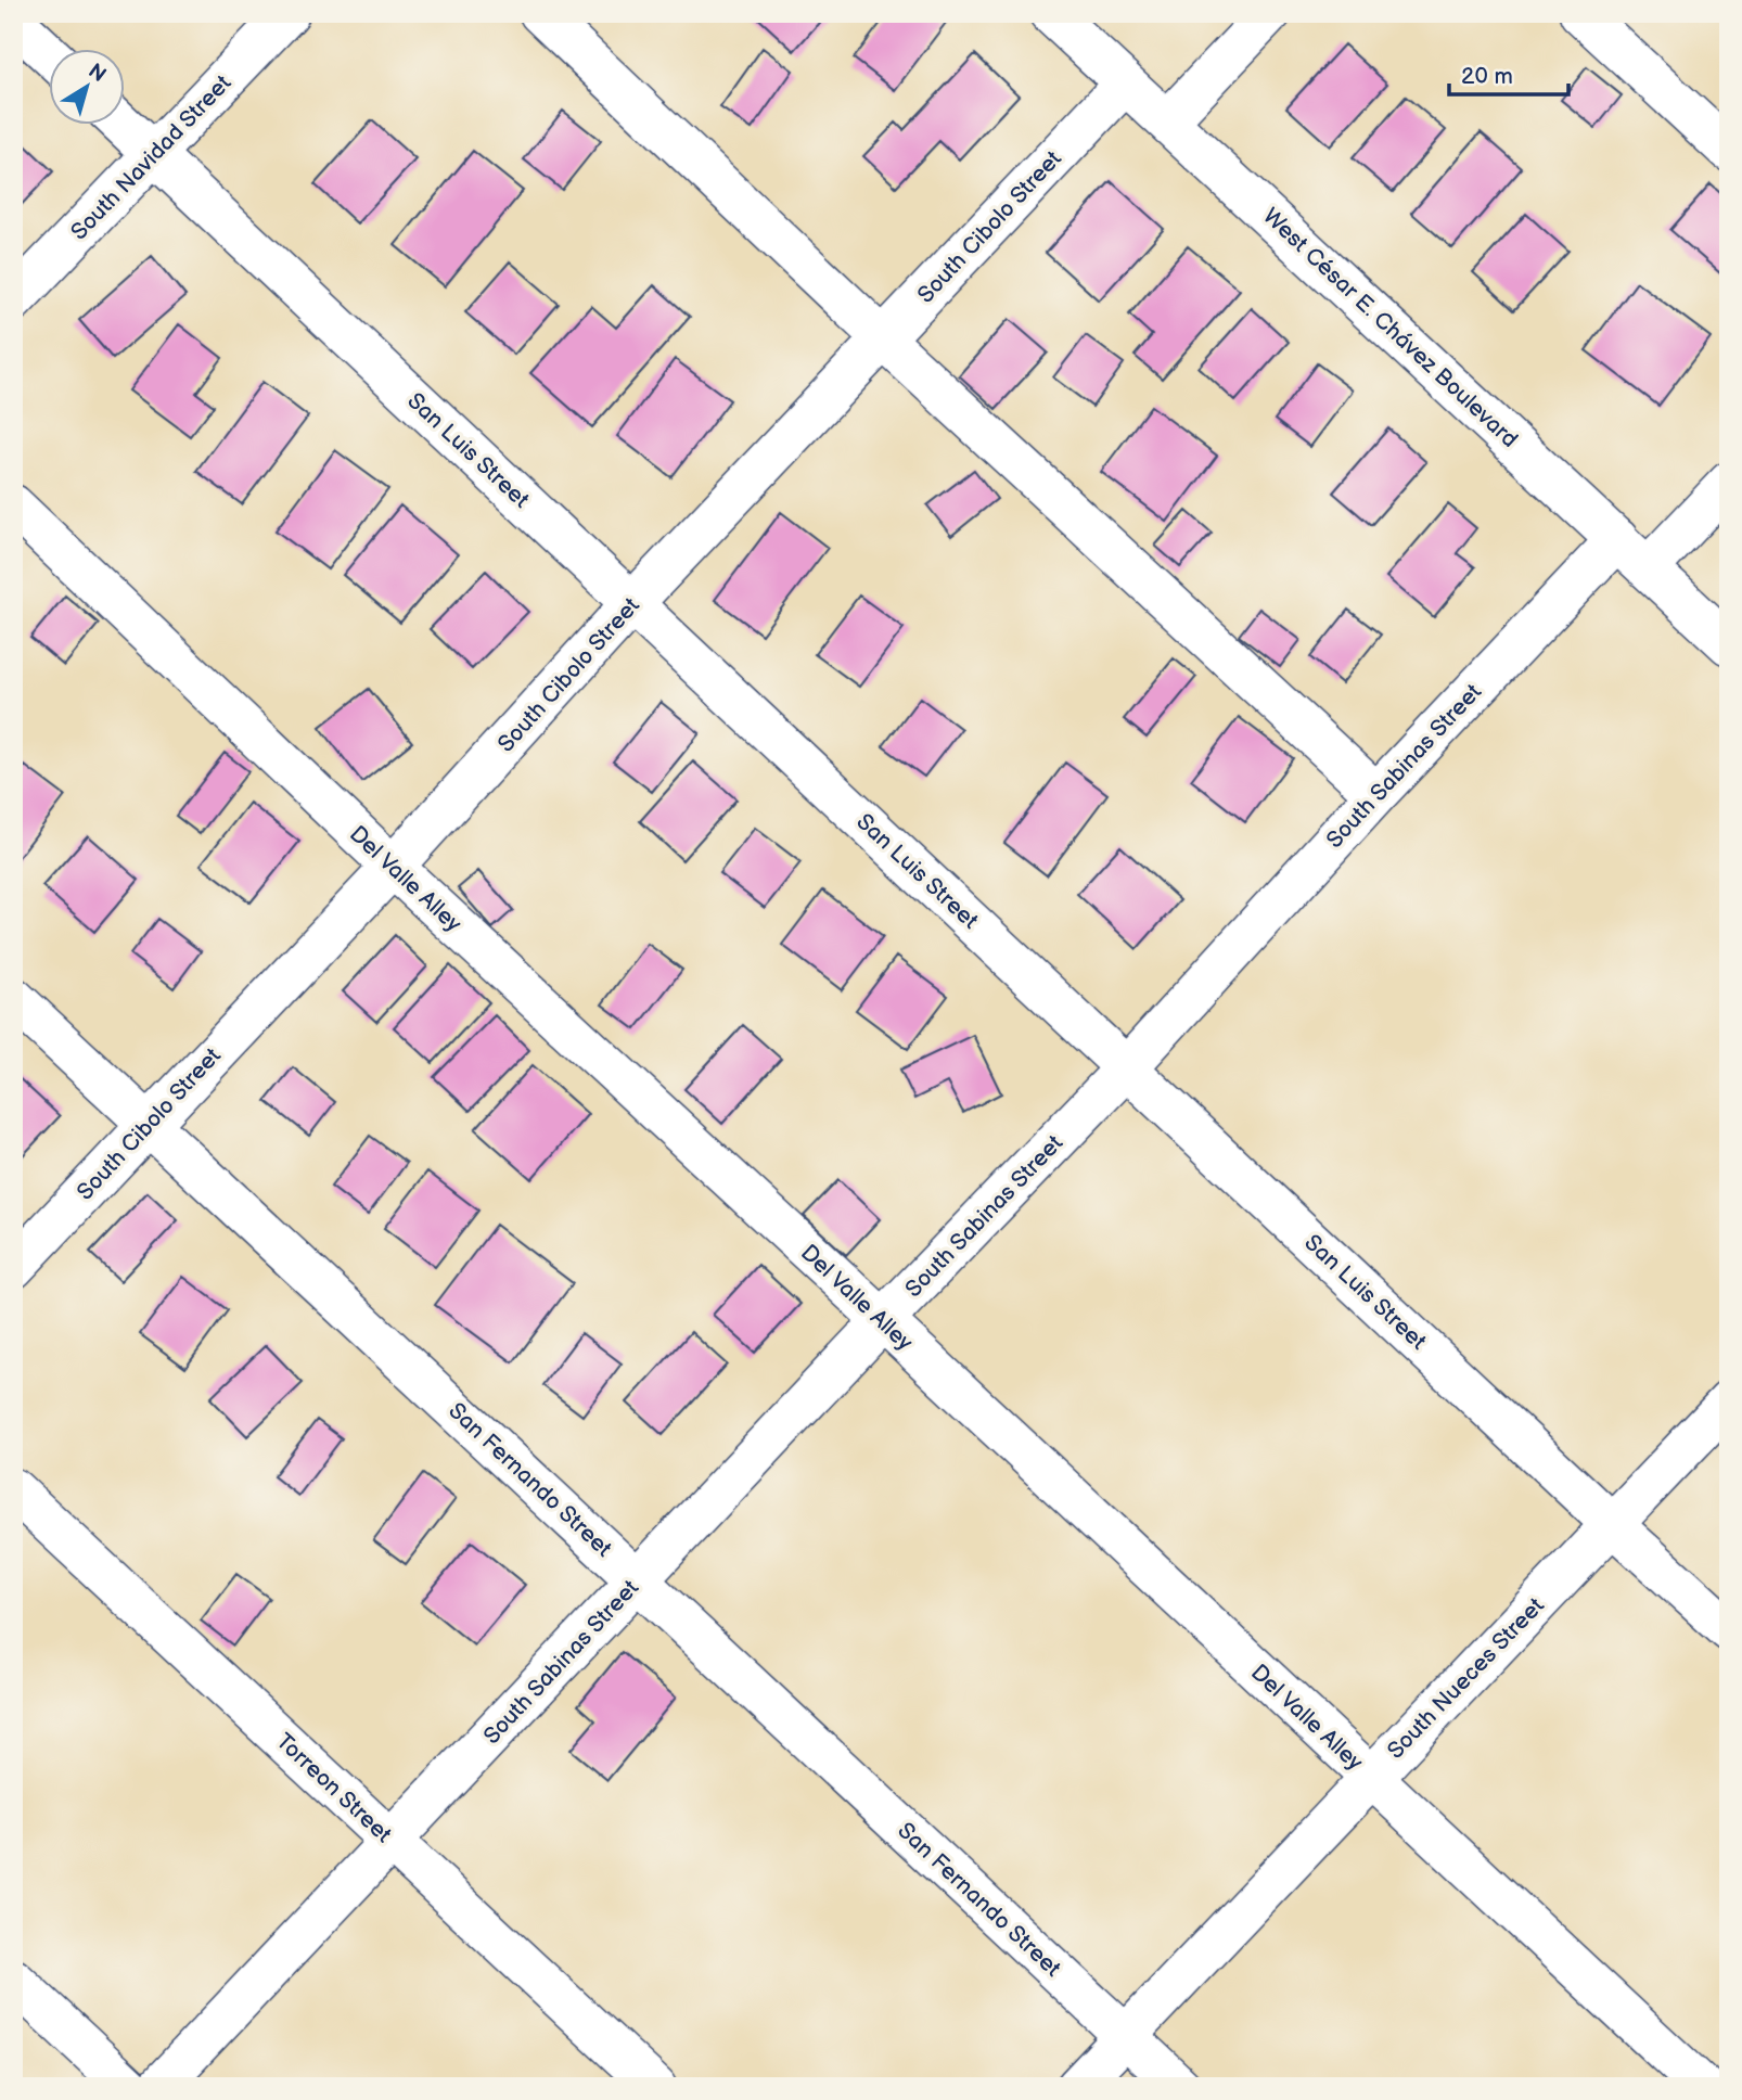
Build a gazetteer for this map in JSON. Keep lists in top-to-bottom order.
{
  "streets": {
    "street": [
      "South Navidad Street",
      "South Cibolo Street",
      "West César E. Chávez Boulevard",
      "San Luis Street",
      "South Sabinas Street",
      "Del Valle Alley",
      "San Fernando Street",
      "South Nueces Street",
      "Torreon Street"
    ]
  },
  "crossings": [
    ["South Navidad Street", "San Luis Street"],
    ["South Cibolo Street", "West César E. Chávez Boulevard"],
    ["South Cibolo Street", "San Luis Street"],
    ["South Cibolo Street", "Del Valle Alley"],
    ["South Cibolo Street", "San Fernando Street"],
    ["West César E. Chávez Boulevard", "South Sabinas Street"],
    ["San Luis Street", "South Sabinas Street"],
    ["San Luis Street", "South Nueces Street"],
    ["South Sabinas Street", "Del Valle Alley"],
    ["South Sabinas Street", "San Fernando Street"],
    ["South Sabinas Street", "Torreon Street"],
    ["Del Valle Alley", "South Nueces Street"],
    ["San Fernando Street", "South Nueces Street"]
  ],
  "scale_bar": "20 m",
  "north": "top right"
}
